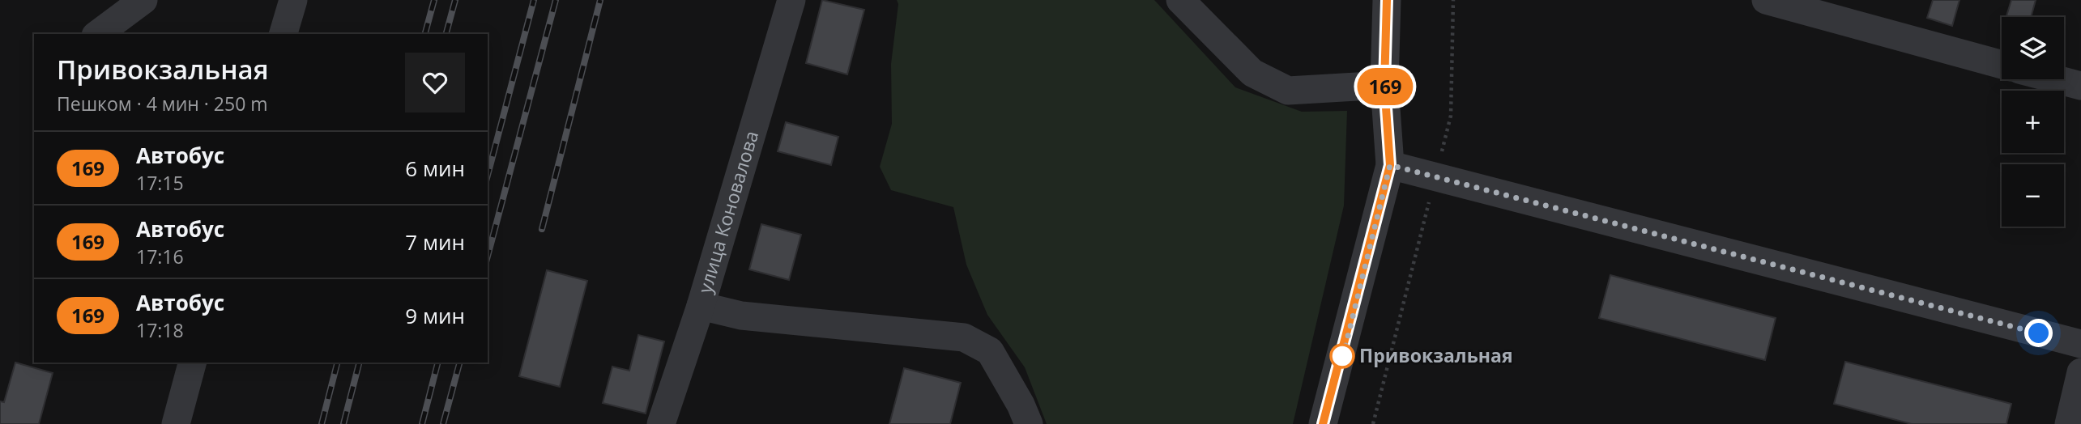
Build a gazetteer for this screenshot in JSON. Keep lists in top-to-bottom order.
{
  "streets": {
    "street": ["улица Коновалова"]
  },
  "places": ["Привокзальная"],
  "lines": ["bus line 169"],
  "page": {
    "on_map": "169",
    "map_buttons": ["+", "−"],
    "heading": ["Привокзальная", "Пешком · 4 мин · 250 m"],
    "list": [
      {
        "mark": "169",
        "name": "Автобус",
        "note": "17:15",
        "value": "6 мин"
      },
      {
        "mark": "169",
        "name": "Автобус",
        "note": "17:16",
        "value": "7 мин"
      },
      {
        "mark": "169",
        "name": "Автобус",
        "note": "17:18",
        "value": "9 мин"
      }
    ]
  }
}
